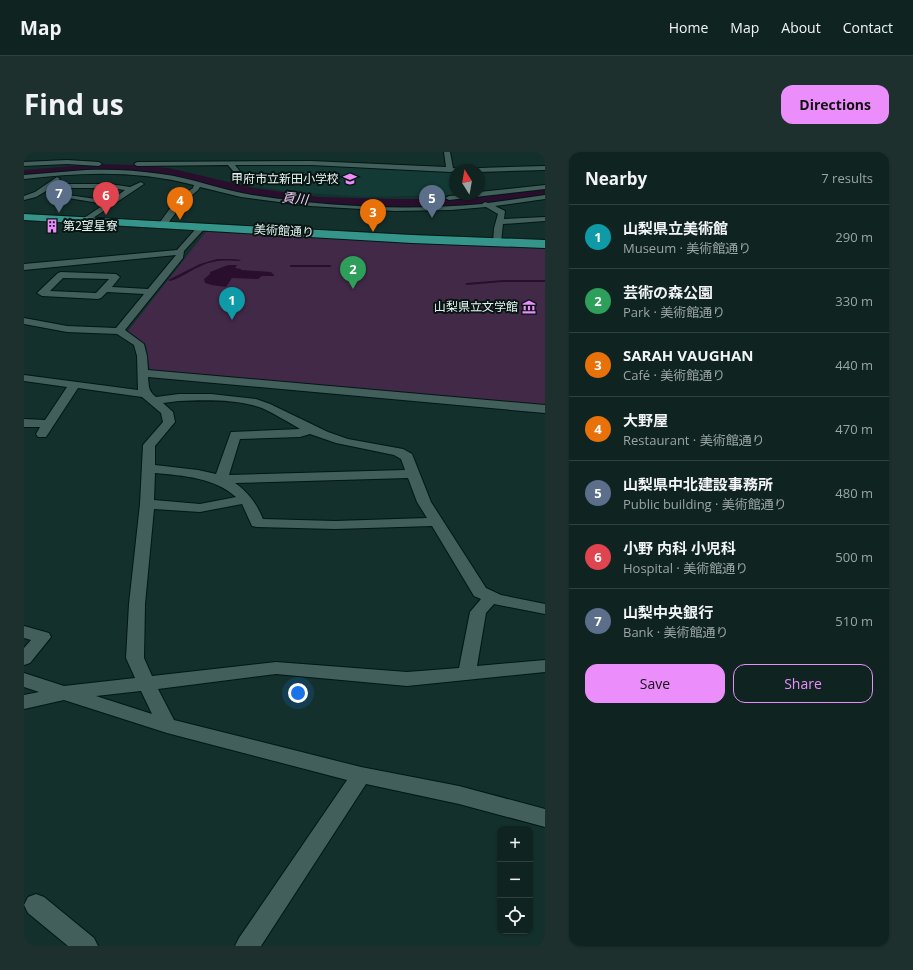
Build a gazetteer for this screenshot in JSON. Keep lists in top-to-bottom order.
{
  "streets": {
    "highway": ["美術館通り"]
  },
  "water": ["貢川"],
  "places": {
    "school or university": ["甲府市立新田小学校"],
    "building": ["第2望星寮"],
    "museum": ["山梨県立文学館"]
  },
  "north": "top",
  "page": {
    "header": "Map",
    "nav": [
      "Home",
      "Map",
      "About",
      "Contact"
    ],
    "title": "Find us",
    "buttons": [
      "Directions",
      ["Save", "Share"]
    ],
    "heading": ["Nearby", "7 results"],
    "pins": [
      "7",
      "6",
      "5",
      "4",
      "3",
      "2",
      "1"
    ],
    "list": [
      {
        "mark": "1",
        "name": "山梨県立美術館",
        "note": "Museum · 美術館通り",
        "value": "290 m"
      },
      {
        "mark": "2",
        "name": "芸術の森公園",
        "note": "Park · 美術館通り",
        "value": "330 m"
      },
      {
        "mark": "3",
        "name": "SARAH VAUGHAN",
        "note": "Café · 美術館通り",
        "value": "440 m"
      },
      {
        "mark": "4",
        "name": "大野屋",
        "note": "Restaurant · 美術館通り",
        "value": "470 m"
      },
      {
        "mark": "5",
        "name": "山梨県中北建設事務所",
        "note": "Public building · 美術館通り",
        "value": "480 m"
      },
      {
        "mark": "6",
        "name": "小野 内科 小児科",
        "note": "Hospital · 美術館通り",
        "value": "500 m"
      },
      {
        "mark": "7",
        "name": "山梨中央銀行",
        "note": "Bank · 美術館通り",
        "value": "510 m"
      }
    ],
    "map_buttons": ["+", "−"]
  }
}
